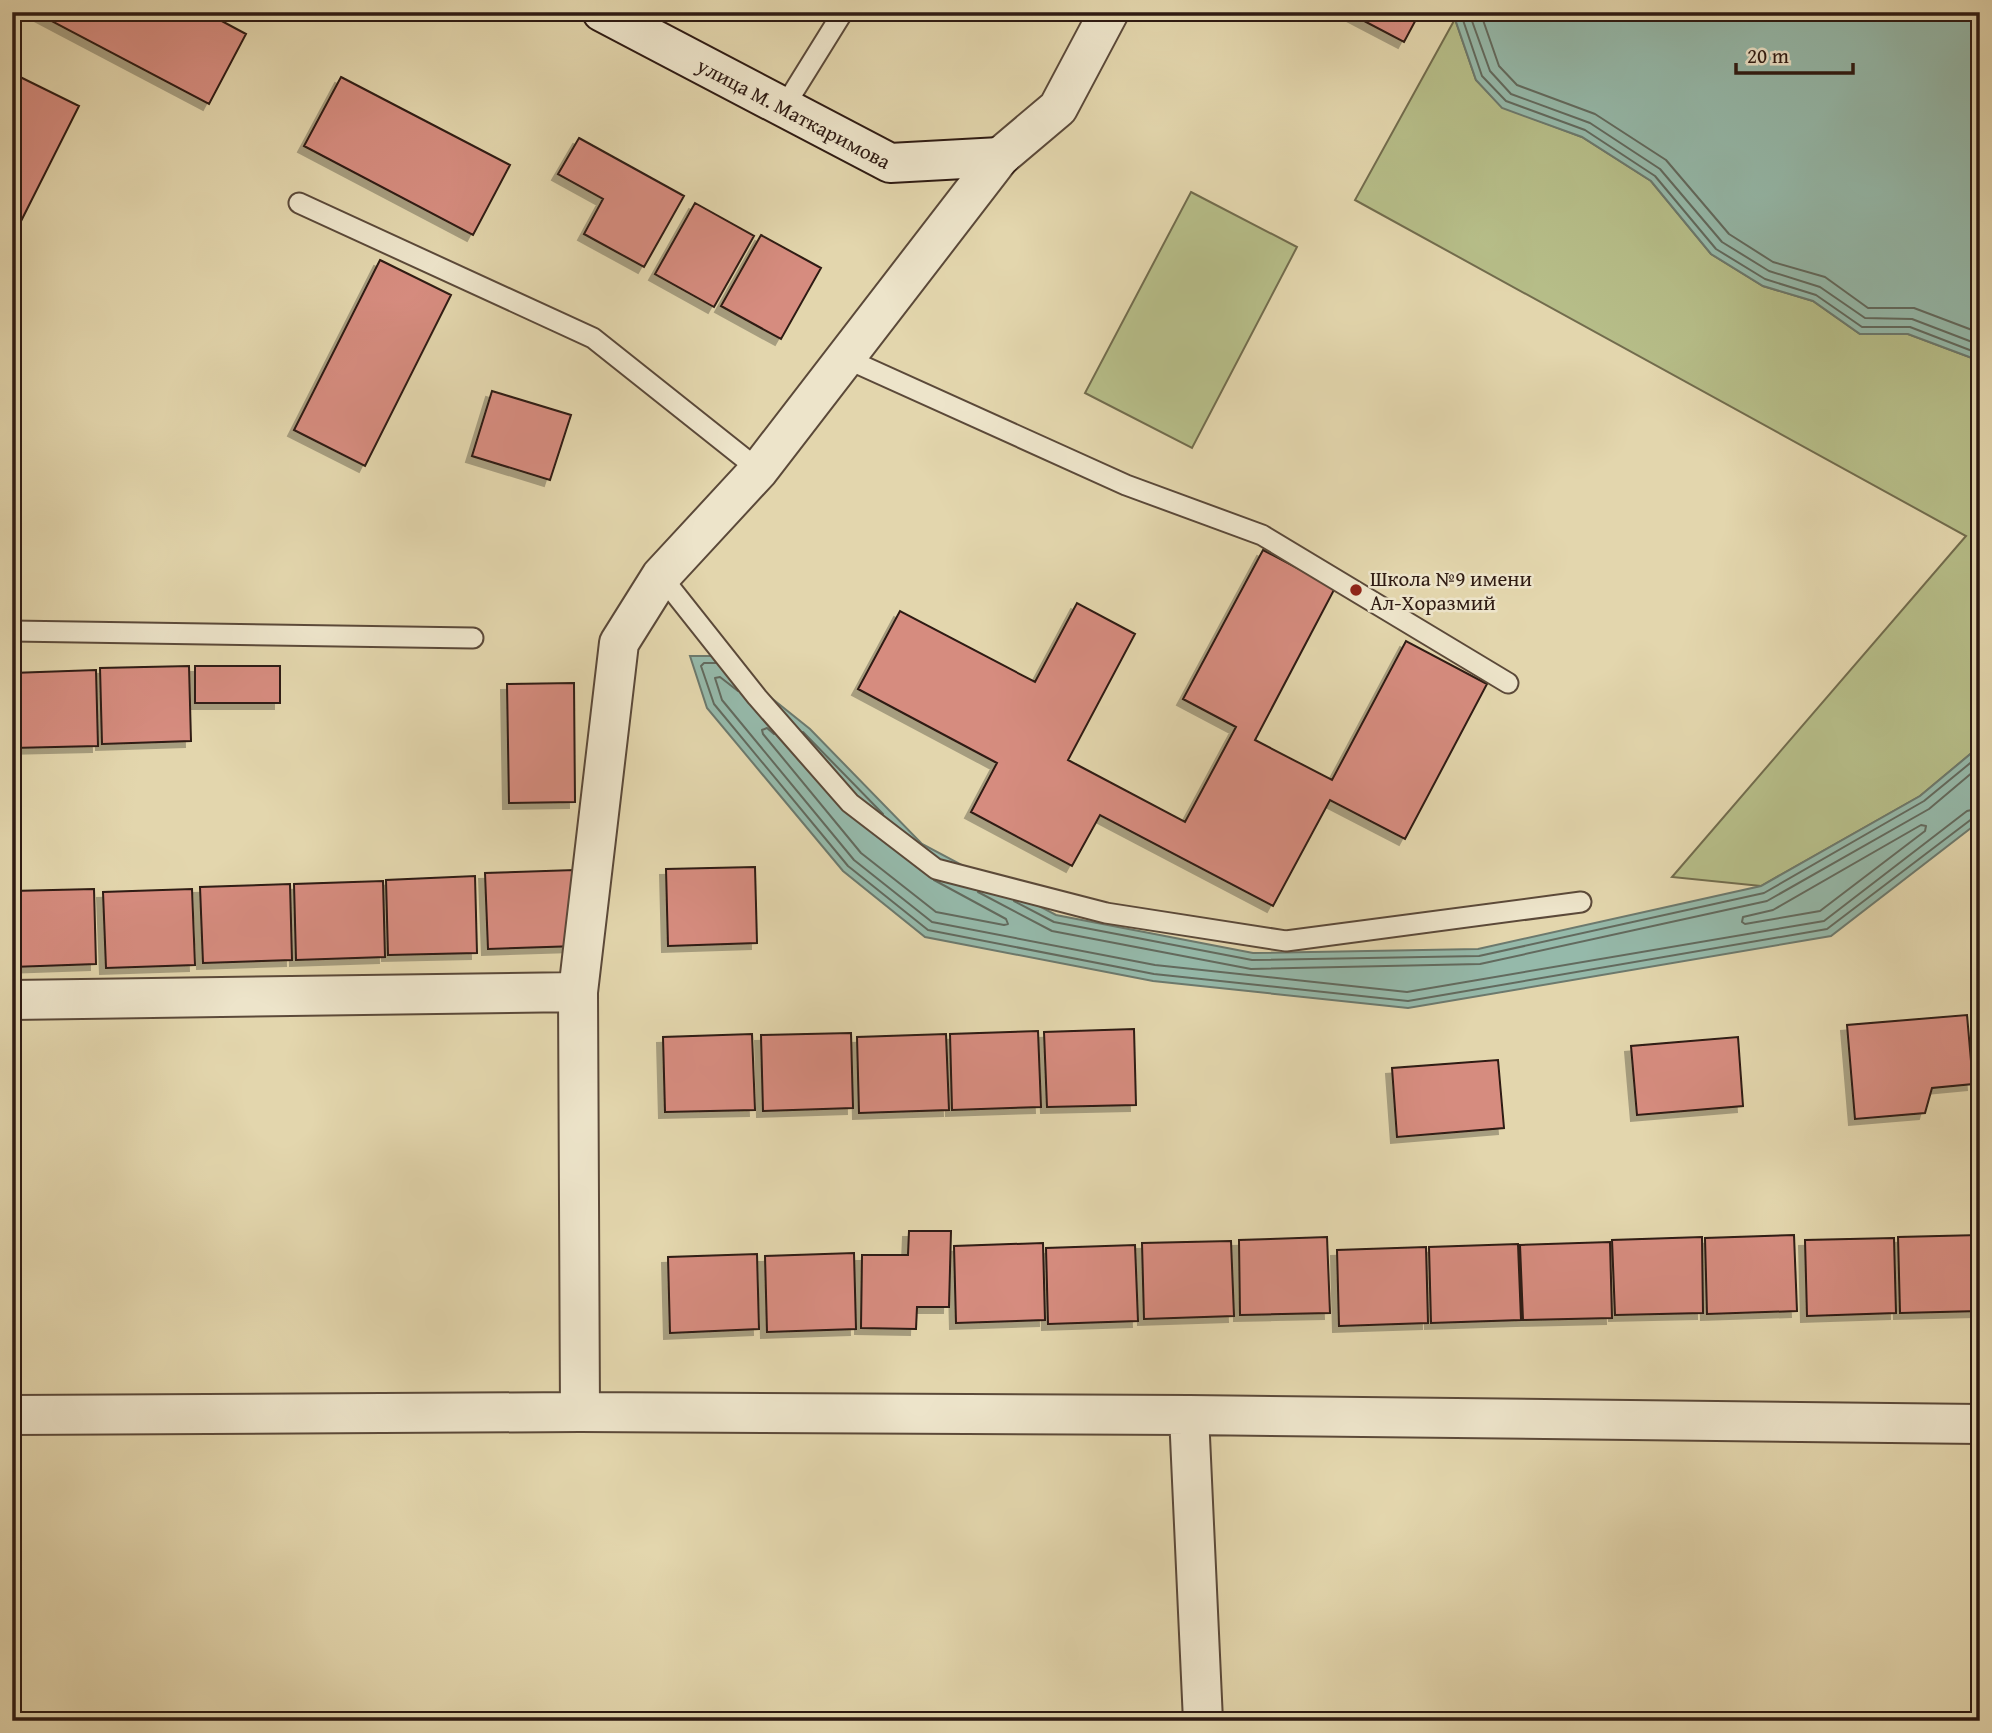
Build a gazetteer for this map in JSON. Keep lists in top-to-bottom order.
{
  "streets": {
    "street": ["улица М. Маткаримова"]
  },
  "places": ["Школа №9 имени Ал-Хоразмий"],
  "scale_bar": "20 m"
}
